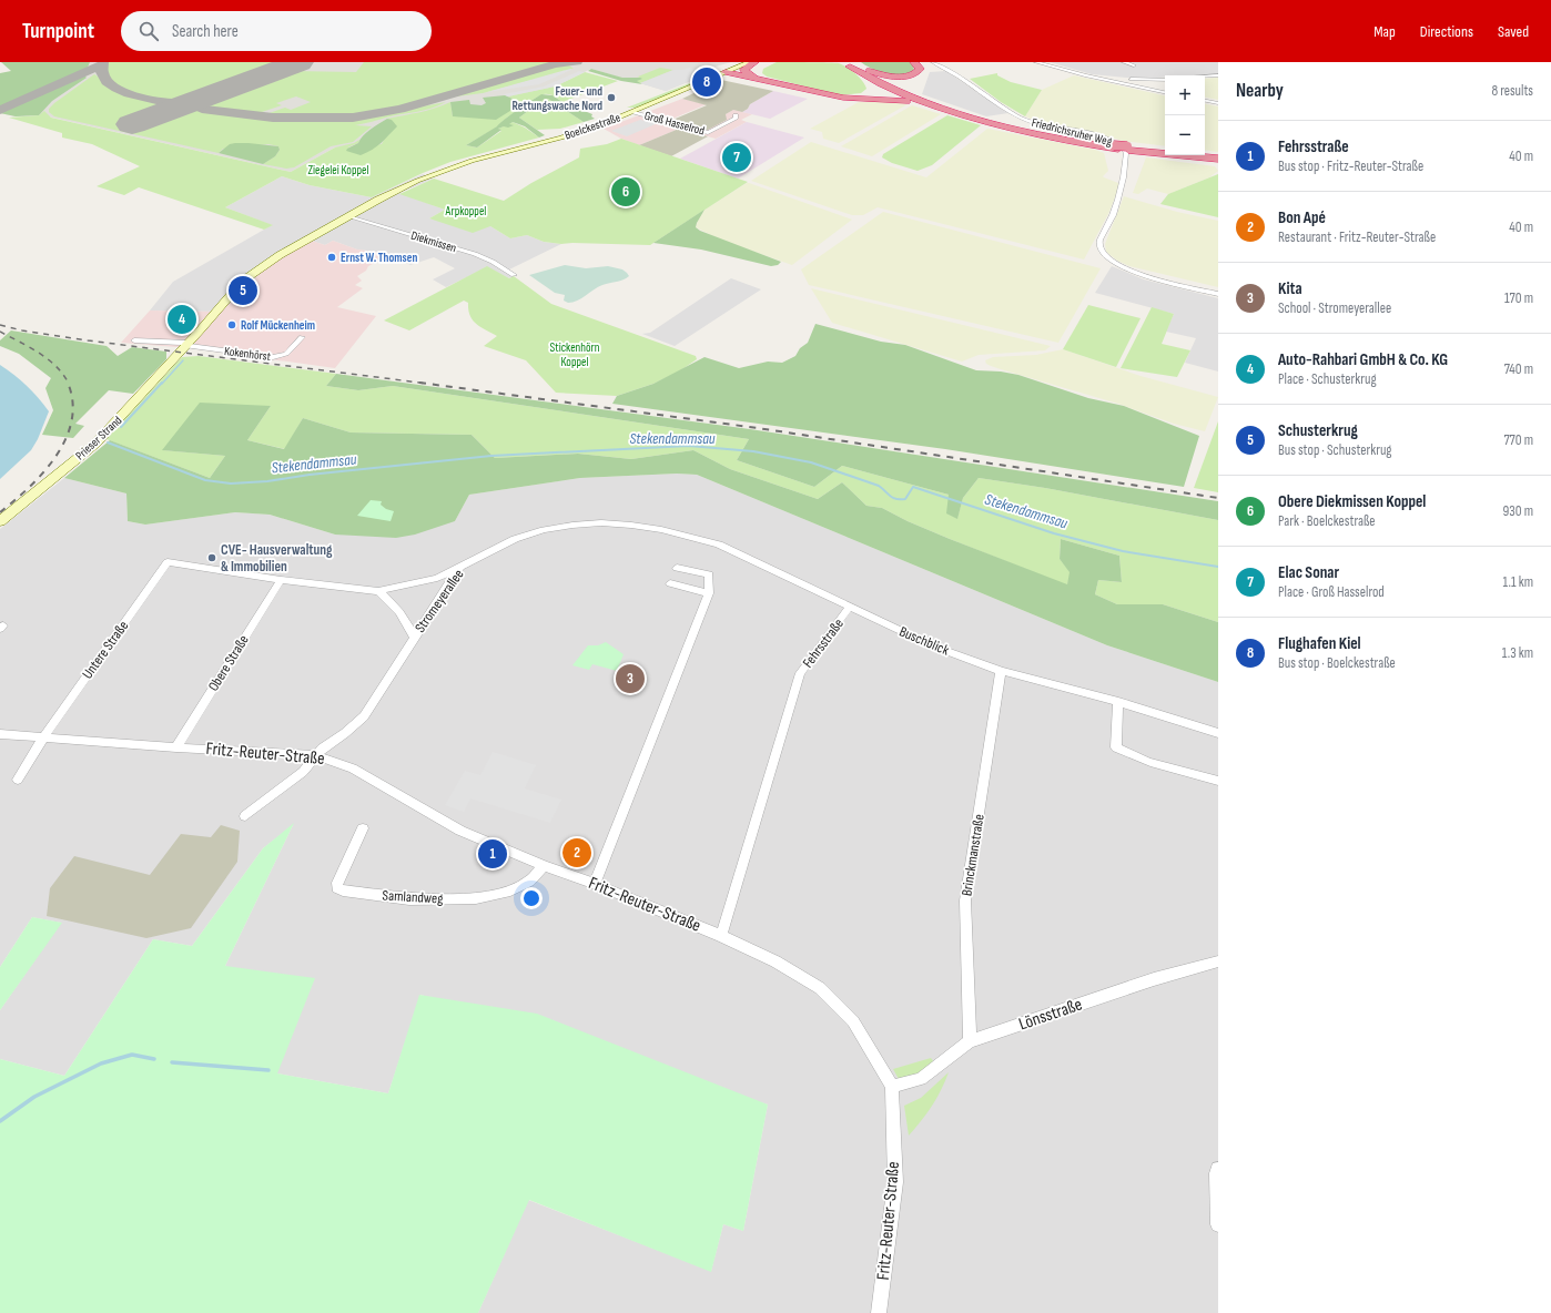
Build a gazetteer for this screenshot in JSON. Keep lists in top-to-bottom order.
{
  "streets": {
    "street": [
      "Groß Hasselrod",
      "Boelckestraße",
      "Friedrichsruher Weg",
      "Diekmissen",
      "Kokenhörst",
      "Prieser Strand",
      "Stromeyerallee",
      "Buschblick",
      "Fehrsstraße",
      "Untere Straße",
      "Obere Straße",
      "Fritz-Reuter-Straße",
      "Brinckmanstraße",
      "Samlandweg",
      "Lönsstraße"
    ]
  },
  "crossings": [
    ["Groß Hasselrod", "Boelckestraße"],
    ["Boelckestraße", "Diekmissen"],
    ["Boelckestraße", "Prieser Strand"],
    ["Diekmissen", "Prieser Strand"],
    ["Kokenhörst", "Prieser Strand"],
    ["Stromeyerallee", "Buschblick"],
    ["Stromeyerallee", "Fritz-Reuter-Straße"],
    ["Buschblick", "Fehrsstraße"],
    ["Buschblick", "Brinckmanstraße"],
    ["Fehrsstraße", "Fritz-Reuter-Straße"],
    ["Untere Straße", "Obere Straße"],
    ["Untere Straße", "Fritz-Reuter-Straße"],
    ["Obere Straße", "Fritz-Reuter-Straße"],
    ["Fritz-Reuter-Straße", "Samlandweg"],
    ["Fritz-Reuter-Straße", "Lönsstraße"],
    ["Brinckmanstraße", "Lönsstraße"]
  ],
  "water": ["Stekendammsau"],
  "parks": ["Ziegelei Koppel", "Arpkoppel", "Stickenhörn Koppel"],
  "places": [
    "Feuer- und Rettungswache Nord",
    "Ernst W. Thomsen",
    "Rolf Mückenheim",
    "CVE- Hausverwaltung & Immobilien"
  ],
  "page": {
    "header": "Turnpoint",
    "search": "Search here",
    "nav": ["Map", "Directions", "Saved"],
    "heading": ["Nearby", "8 results"],
    "pins": [
      "8",
      "7",
      "6",
      "5",
      "4",
      "3",
      "2",
      "1"
    ],
    "map_buttons": ["+", "−"],
    "list": [
      {
        "mark": "1",
        "name": "Fehrsstraße",
        "note": "Bus stop · Fritz-Reuter-Straße",
        "value": "40 m"
      },
      {
        "mark": "2",
        "name": "Bon Apé",
        "note": "Restaurant · Fritz-Reuter-Straße",
        "value": "40 m"
      },
      {
        "mark": "3",
        "name": "Kita",
        "note": "School · Stromeyerallee",
        "value": "170 m"
      },
      {
        "mark": "4",
        "name": "Auto-Rahbari GmbH & Co. KG",
        "note": "Place · Schusterkrug",
        "value": "740 m"
      },
      {
        "mark": "5",
        "name": "Schusterkrug",
        "note": "Bus stop · Schusterkrug",
        "value": "770 m"
      },
      {
        "mark": "6",
        "name": "Obere Diekmissen Koppel",
        "note": "Park · Boelckestraße",
        "value": "930 m"
      },
      {
        "mark": "7",
        "name": "Elac Sonar",
        "note": "Place · Groß Hasselrod",
        "value": "1.1 km"
      },
      {
        "mark": "8",
        "name": "Flughafen Kiel",
        "note": "Bus stop · Boelckestraße",
        "value": "1.3 km"
      }
    ]
  }
}
